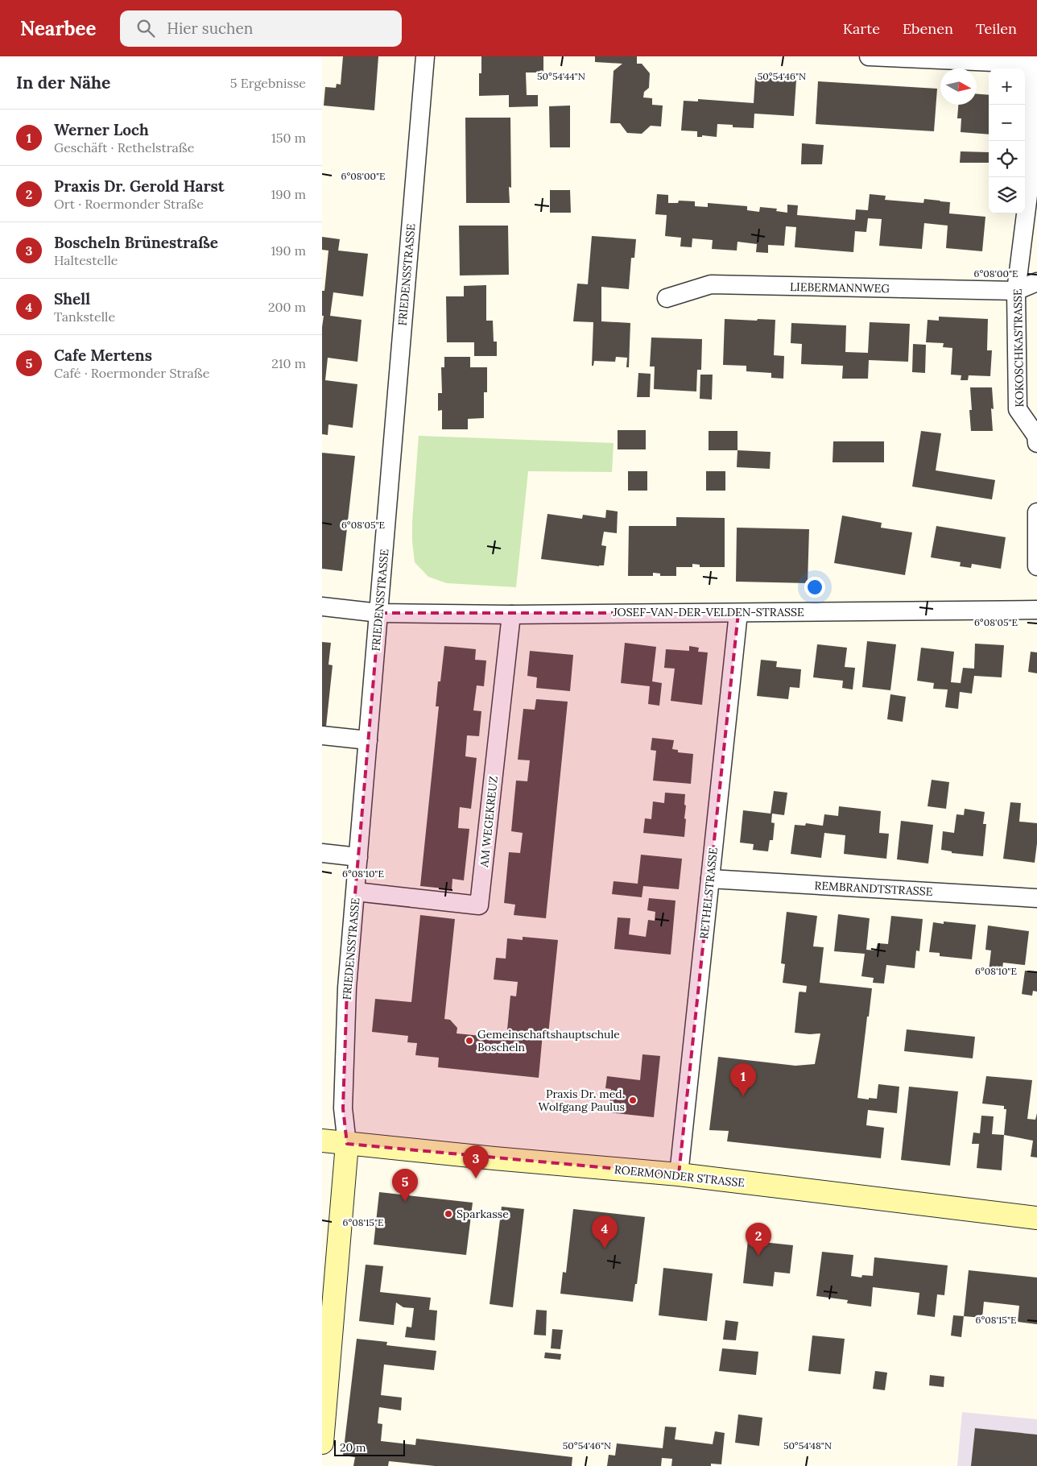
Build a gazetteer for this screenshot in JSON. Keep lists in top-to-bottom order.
{
  "streets": {
    "main road": ["ROERMONDER STRASSE"],
    "street": [
      "FRIEDENSSTRASSE",
      "LIEBERMANNWEG",
      "KOKOSCHKASTRASSE",
      "JOSEF-VAN-DER-VELDEN-STRASSE",
      "AM WEGEKREUZ",
      "REMBRANDTSTRASSE",
      "RETHELSTRASSE"
    ]
  },
  "crossings": [
    ["FRIEDENSSTRASSE", "JOSEF-VAN-DER-VELDEN-STRASSE"],
    ["FRIEDENSSTRASSE", "AM WEGEKREUZ"],
    ["FRIEDENSSTRASSE", "ROERMONDER STRASSE"],
    ["LIEBERMANNWEG", "KOKOSCHKASTRASSE"],
    ["JOSEF-VAN-DER-VELDEN-STRASSE", "AM WEGEKREUZ"],
    ["JOSEF-VAN-DER-VELDEN-STRASSE", "RETHELSTRASSE"],
    ["REMBRANDTSTRASSE", "RETHELSTRASSE"],
    ["RETHELSTRASSE", "ROERMONDER STRASSE"]
  ],
  "places": ["Gemeinschaftshauptschule Boscheln", "Praxis Dr. med. Wolfgang Paulus", "Sparkasse"],
  "scale_bar": "20 m",
  "north": "right",
  "page": {
    "header": "Nearbee",
    "search": "Hier suchen",
    "nav": ["Karte", "Ebenen", "Teilen"],
    "heading": ["In der Nähe", "5 Ergebnisse"],
    "map_buttons": ["+", "−"],
    "list": [
      {
        "mark": "1",
        "name": "Werner Loch",
        "note": "Geschäft · Rethelstraße",
        "value": "150 m"
      },
      {
        "mark": "2",
        "name": "Praxis Dr. Gerold Harst",
        "note": "Ort · Roermonder Straße",
        "value": "190 m"
      },
      {
        "mark": "3",
        "name": "Boscheln Brünestraße",
        "note": "Haltestelle",
        "value": "190 m"
      },
      {
        "mark": "4",
        "name": "Shell",
        "note": "Tankstelle",
        "value": "200 m"
      },
      {
        "mark": "5",
        "name": "Cafe Mertens",
        "note": "Café · Roermonder Straße",
        "value": "210 m"
      }
    ],
    "pins": [
      "1",
      "3",
      "5",
      "4",
      "2"
    ],
    "scale": "20 m"
  },
  "coordinates": [
    "50°54'44\"N",
    "50°54'46\"N",
    "6°08'00\"E",
    "6°08'05\"E",
    "6°08'10\"E",
    "6°08'15\"E",
    "50°54'48\"N"
  ]
}
